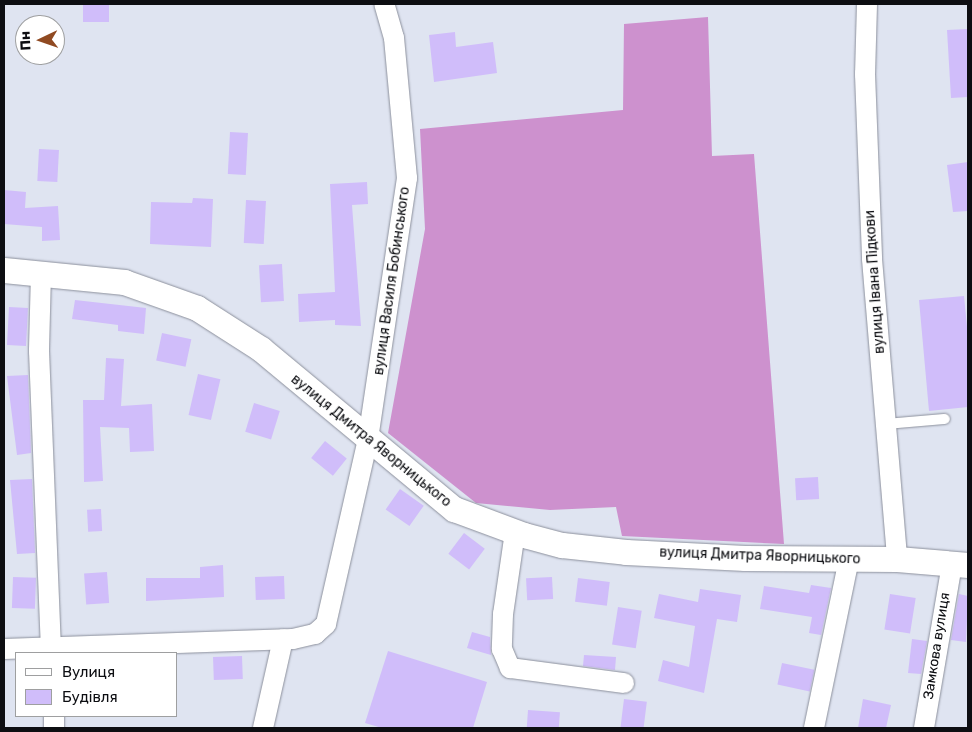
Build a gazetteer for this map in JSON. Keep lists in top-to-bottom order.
{
  "streets": {
    "street": [
      "вулиця Василя Бобинського",
      "вулиця Івана Підкови",
      "вулиця Дмитра Яворницького",
      "Замкова вулиця"
    ]
  },
  "crossings": [
    ["вулиця Василя Бобинського", "вулиця Дмитра Яворницького"],
    ["вулиця Івана Підкови", "вулиця Дмитра Яворницького"],
    ["вулиця Дмитра Яворницького", "Замкова вулиця"]
  ],
  "legend": ["Вулиця", "Будівля"],
  "north": "left"
}
